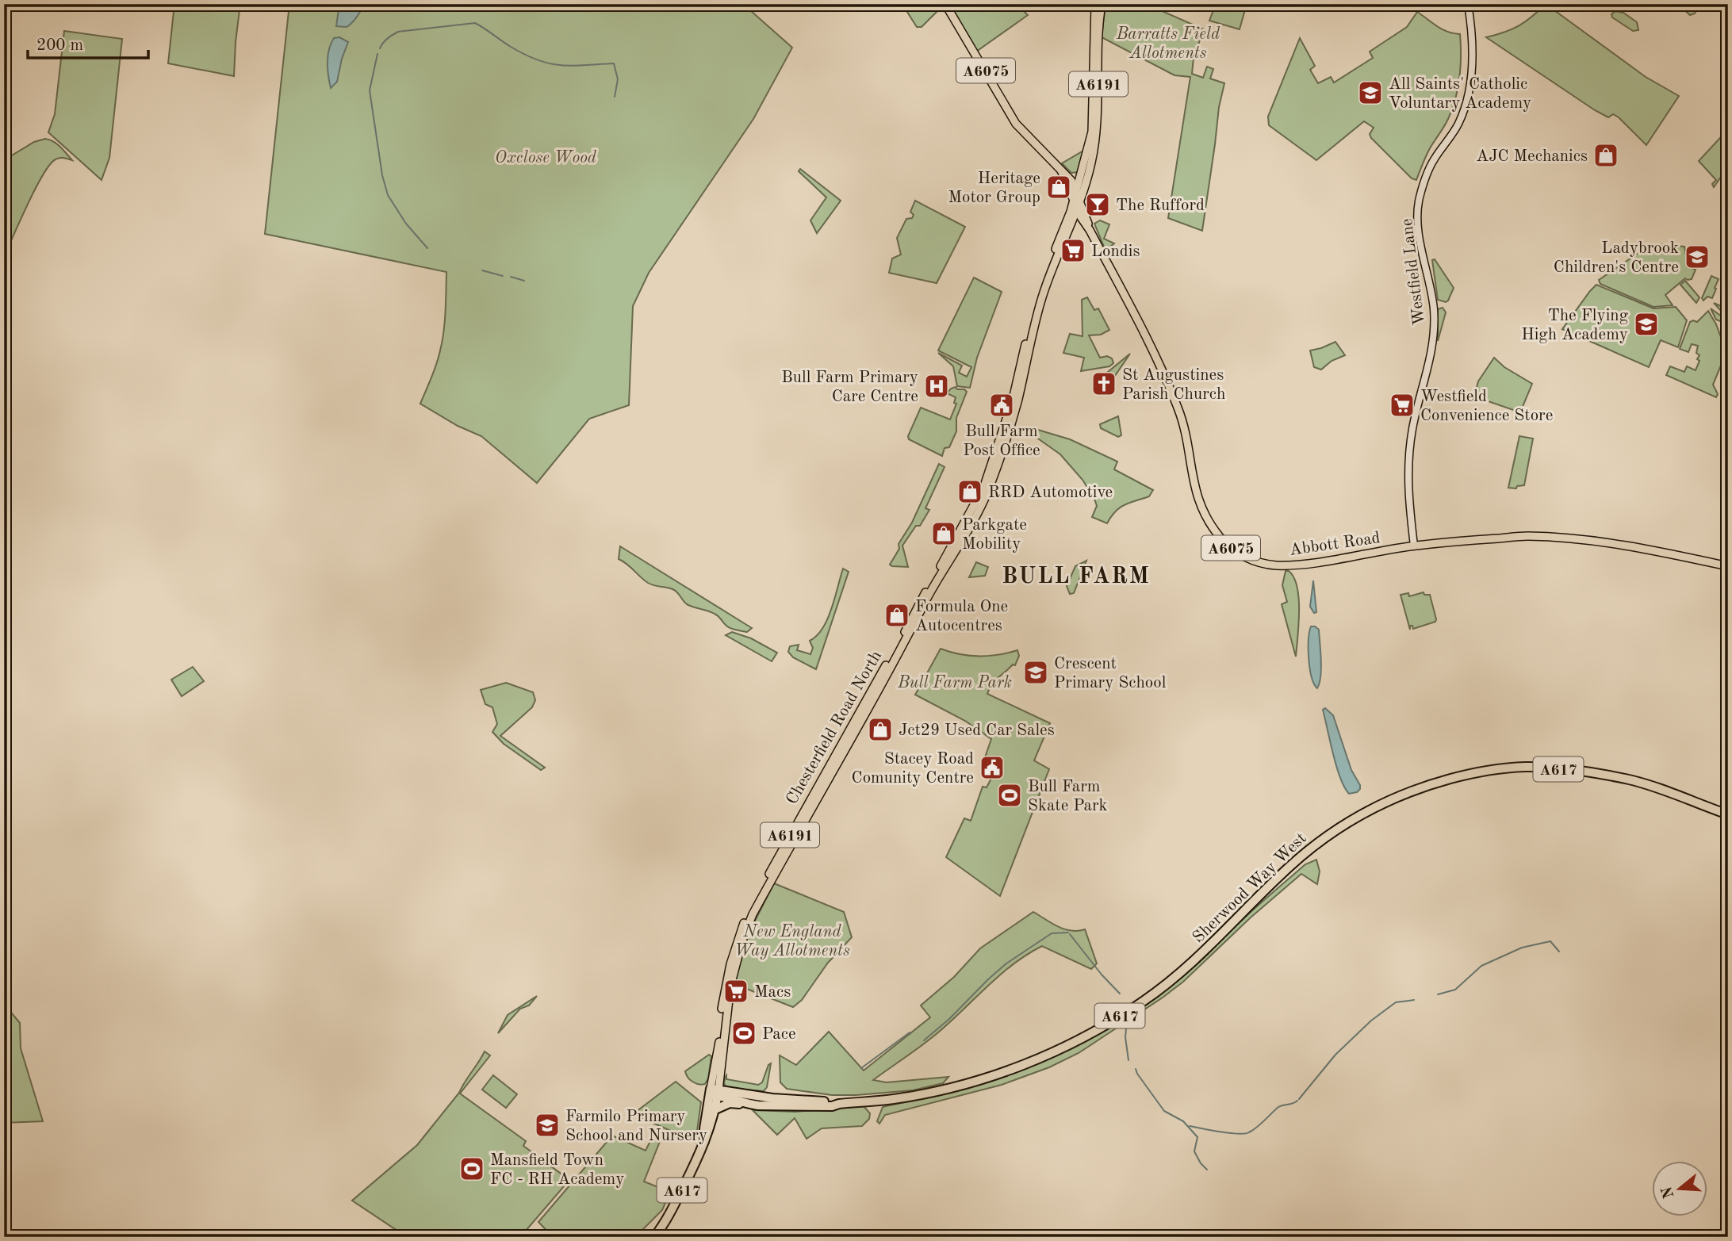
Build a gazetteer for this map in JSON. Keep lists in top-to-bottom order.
{
  "streets": {
    "highway": ["Chesterfield Road North", "A617", "Sherwood Way West"],
    "main road": ["A6075", "A6191", "Abbott Road"],
    "street": ["Westfield Lane"]
  },
  "crossings": [
    ["A6075", "A6191"],
    ["A6075", "Abbott Road"],
    ["A6075", "Chesterfield Road North"],
    ["A6191", "Abbott Road"],
    ["A6191", "Chesterfield Road North"],
    ["Westfield Lane", "Abbott Road"],
    ["Abbott Road", "Chesterfield Road North"],
    ["Chesterfield Road North", "A617"],
    ["Chesterfield Road North", "Sherwood Way West"],
    ["A617", "Sherwood Way West"]
  ],
  "districts": ["BULL FARM"],
  "parks": [
    "Barratts Field Allotments",
    "Oxclose Wood",
    "Bull Farm Park",
    "New England Way Allotments"
  ],
  "places": {
    "school or university": [
      "All Saints' Catholic Voluntary Academy",
      "Ladybrook Children's Centre",
      "The Flying High Academy",
      "Crescent Primary School",
      "Farmilo Primary School and Nursery"
    ],
    "shop": [
      "AJC Mechanics",
      "Heritage Motor Group",
      "RRD Automotive",
      "Parkgate Mobility",
      "Formula One Autocentres",
      "Jct29 Used Car Sales"
    ],
    "bar": ["The Rufford"],
    "supermarket": ["Londis", "Westfield Convenience Store", "Macs"],
    "church": ["St Augustines Parish Church"],
    "hospital": ["Bull Farm Primary Care Centre"],
    "public building": ["Bull Farm Post Office", "Stacey Road Comunity Centre"],
    "sports": ["Bull Farm Skate Park", "Pace", "Mansfield Town FC - RH Academy"]
  },
  "scale_bar": "200 m",
  "north": "left"
}
